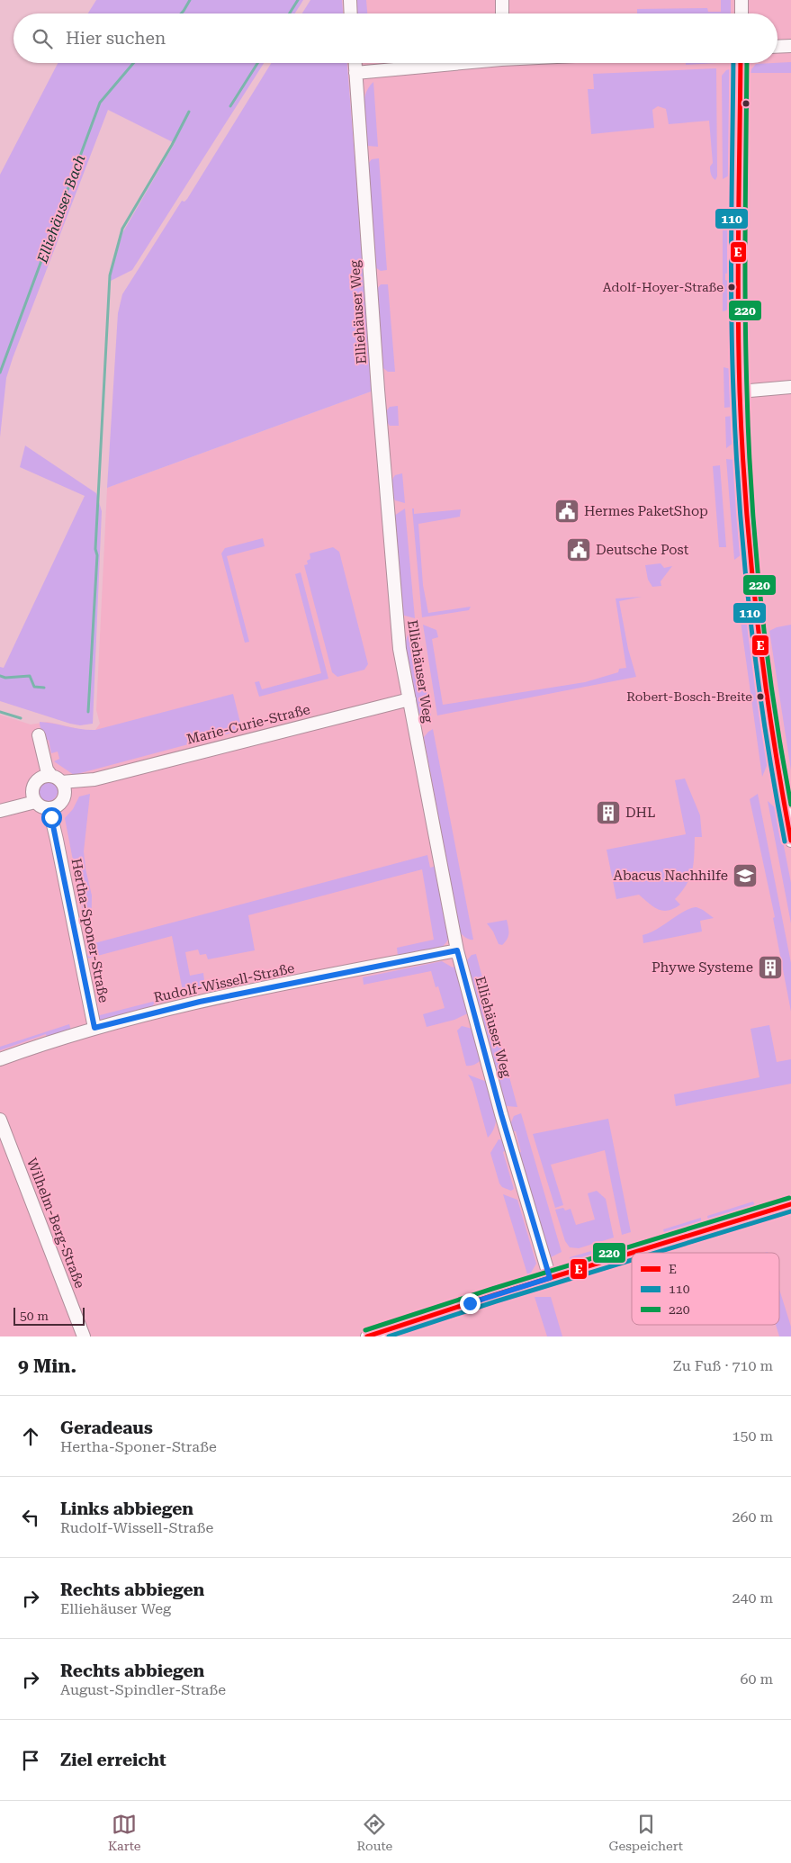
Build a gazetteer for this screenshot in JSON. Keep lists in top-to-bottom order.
{
  "streets": {
    "street": [
      "Elliehäuser Weg",
      "Marie-Curie-Straße",
      "Hertha-Sponer-Straße",
      "Rudolf-Wissell-Straße",
      "Wilhelm-Berg-Straße"
    ]
  },
  "crossings": [
    ["Elliehäuser Weg", "Marie-Curie-Straße"],
    ["Elliehäuser Weg", "Rudolf-Wissell-Straße"],
    ["Hertha-Sponer-Straße", "Rudolf-Wissell-Straße"]
  ],
  "water": ["Elliehäuser Bach"],
  "places": {
    "other": ["Adolf-Hoyer-Straße", "Robert-Bosch-Breite"],
    "public building": ["Hermes PaketShop", "Deutsche Post"],
    "building": ["DHL", "Phywe Systeme"],
    "school or university": ["Abacus Nachhilfe"]
  },
  "lines": ["transit line E", "transit line 110", "transit line 220"],
  "legend": ["E", "110", "220"],
  "scale_bar": "50 m",
  "page": {
    "search": "Hier suchen",
    "scale": "50 m",
    "heading": ["9 Min.", "Zu Fuß · 710 m"],
    "list": [
      ["Geradeaus", "Hertha-Sponer-Straße", "150 m"],
      ["Links abbiegen", "Rudolf-Wissell-Straße", "260 m"],
      ["Rechts abbiegen", "Elliehäuser Weg", "240 m"],
      ["Rechts abbiegen", "August-Spindler-Straße", "60 m"],
      "Ziel erreicht"
    ],
    "nav": ["Karte", "Route", "Gespeichert"]
  }
}
